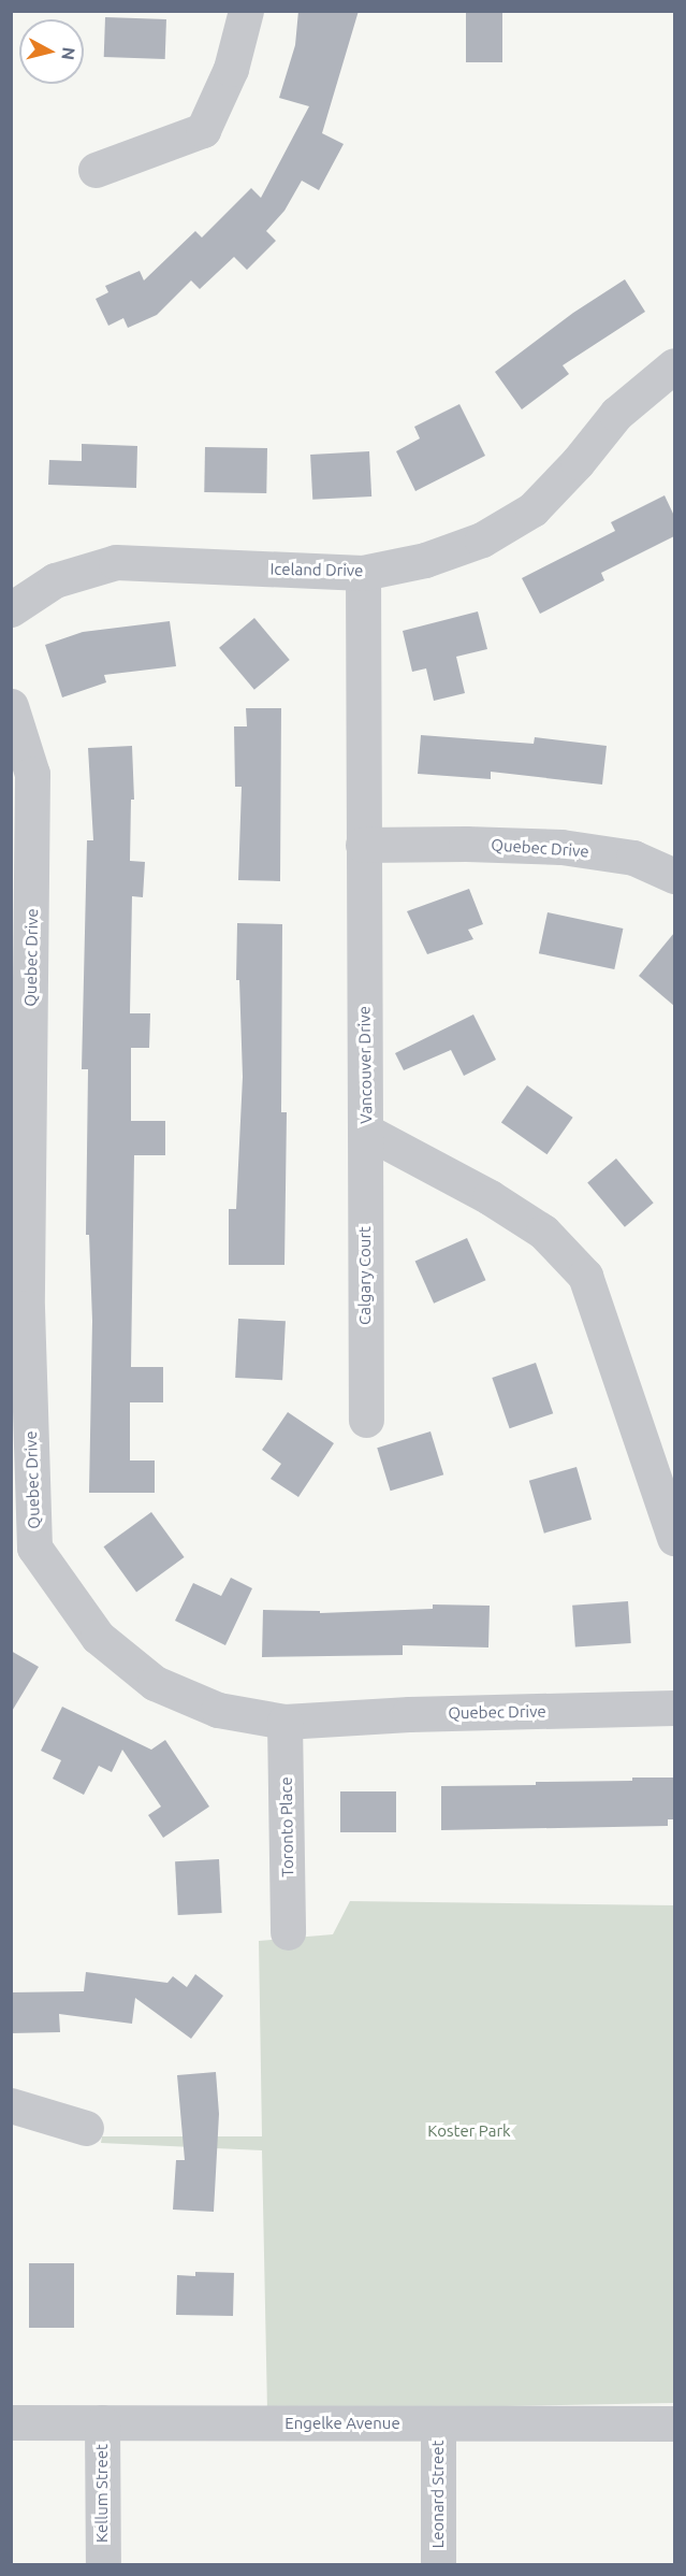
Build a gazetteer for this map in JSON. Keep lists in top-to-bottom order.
{
  "streets": {
    "street": [
      "Iceland Drive",
      "Quebec Drive",
      "Vancouver Drive",
      "Calgary Court",
      "Toronto Place",
      "Engelke Avenue",
      "Kellum Street",
      "Leonard Street"
    ]
  },
  "crossings": [
    ["Iceland Drive", "Vancouver Drive"],
    ["Quebec Drive", "Vancouver Drive"],
    ["Quebec Drive", "Toronto Place"],
    ["Vancouver Drive", "Calgary Court"],
    ["Engelke Avenue", "Kellum Street"],
    ["Engelke Avenue", "Leonard Street"]
  ],
  "parks": ["Koster Park"],
  "north": "right"
}
